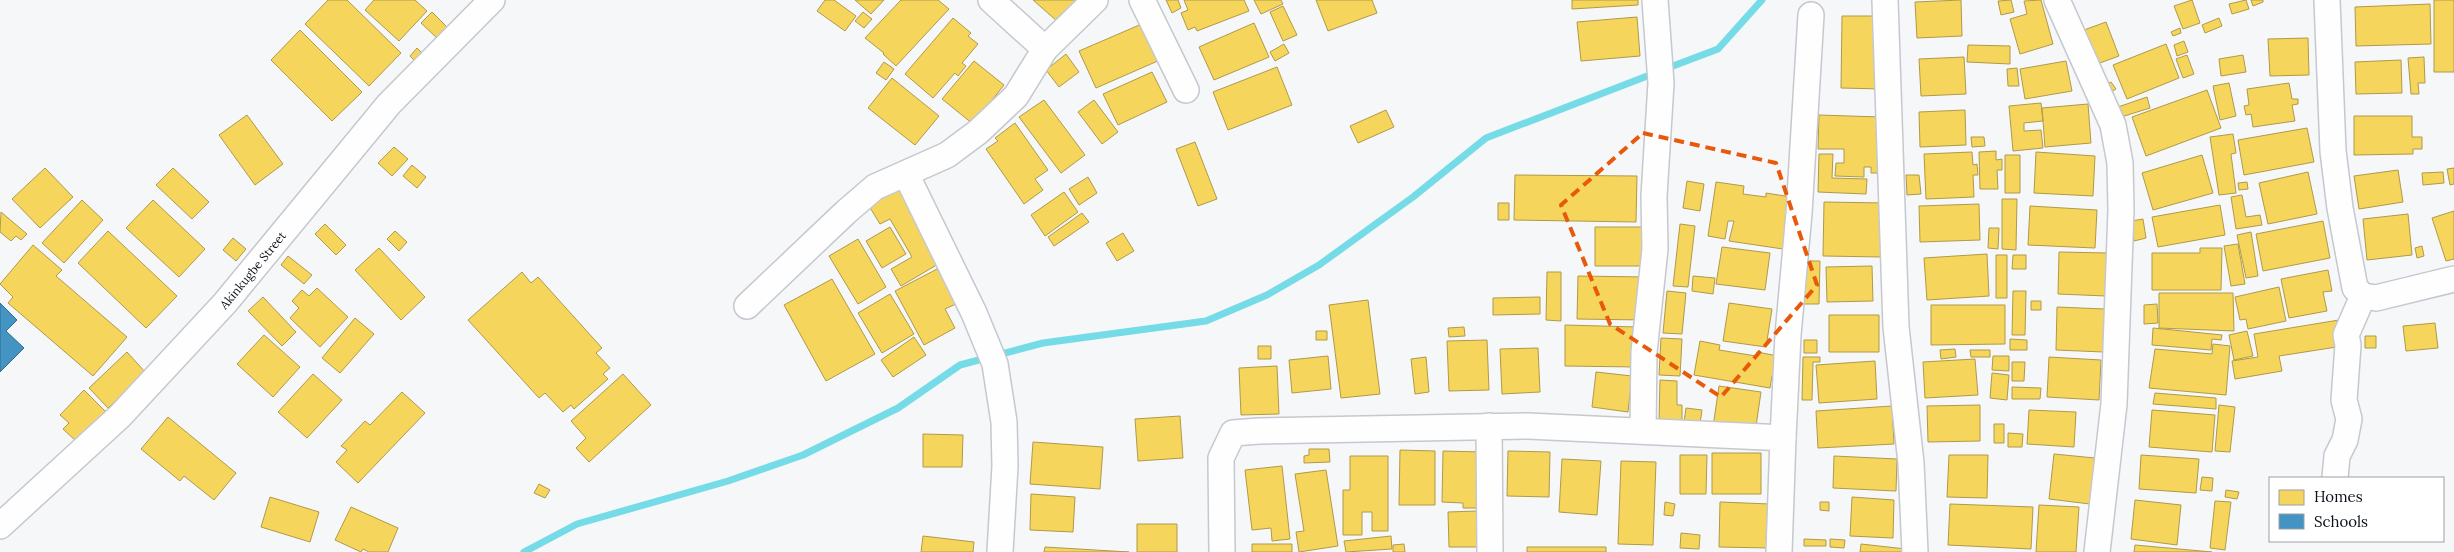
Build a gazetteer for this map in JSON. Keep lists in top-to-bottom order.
{
  "streets": {
    "street": ["Akinkugbe Street"]
  },
  "legend": ["Homes", "Schools"]
}
